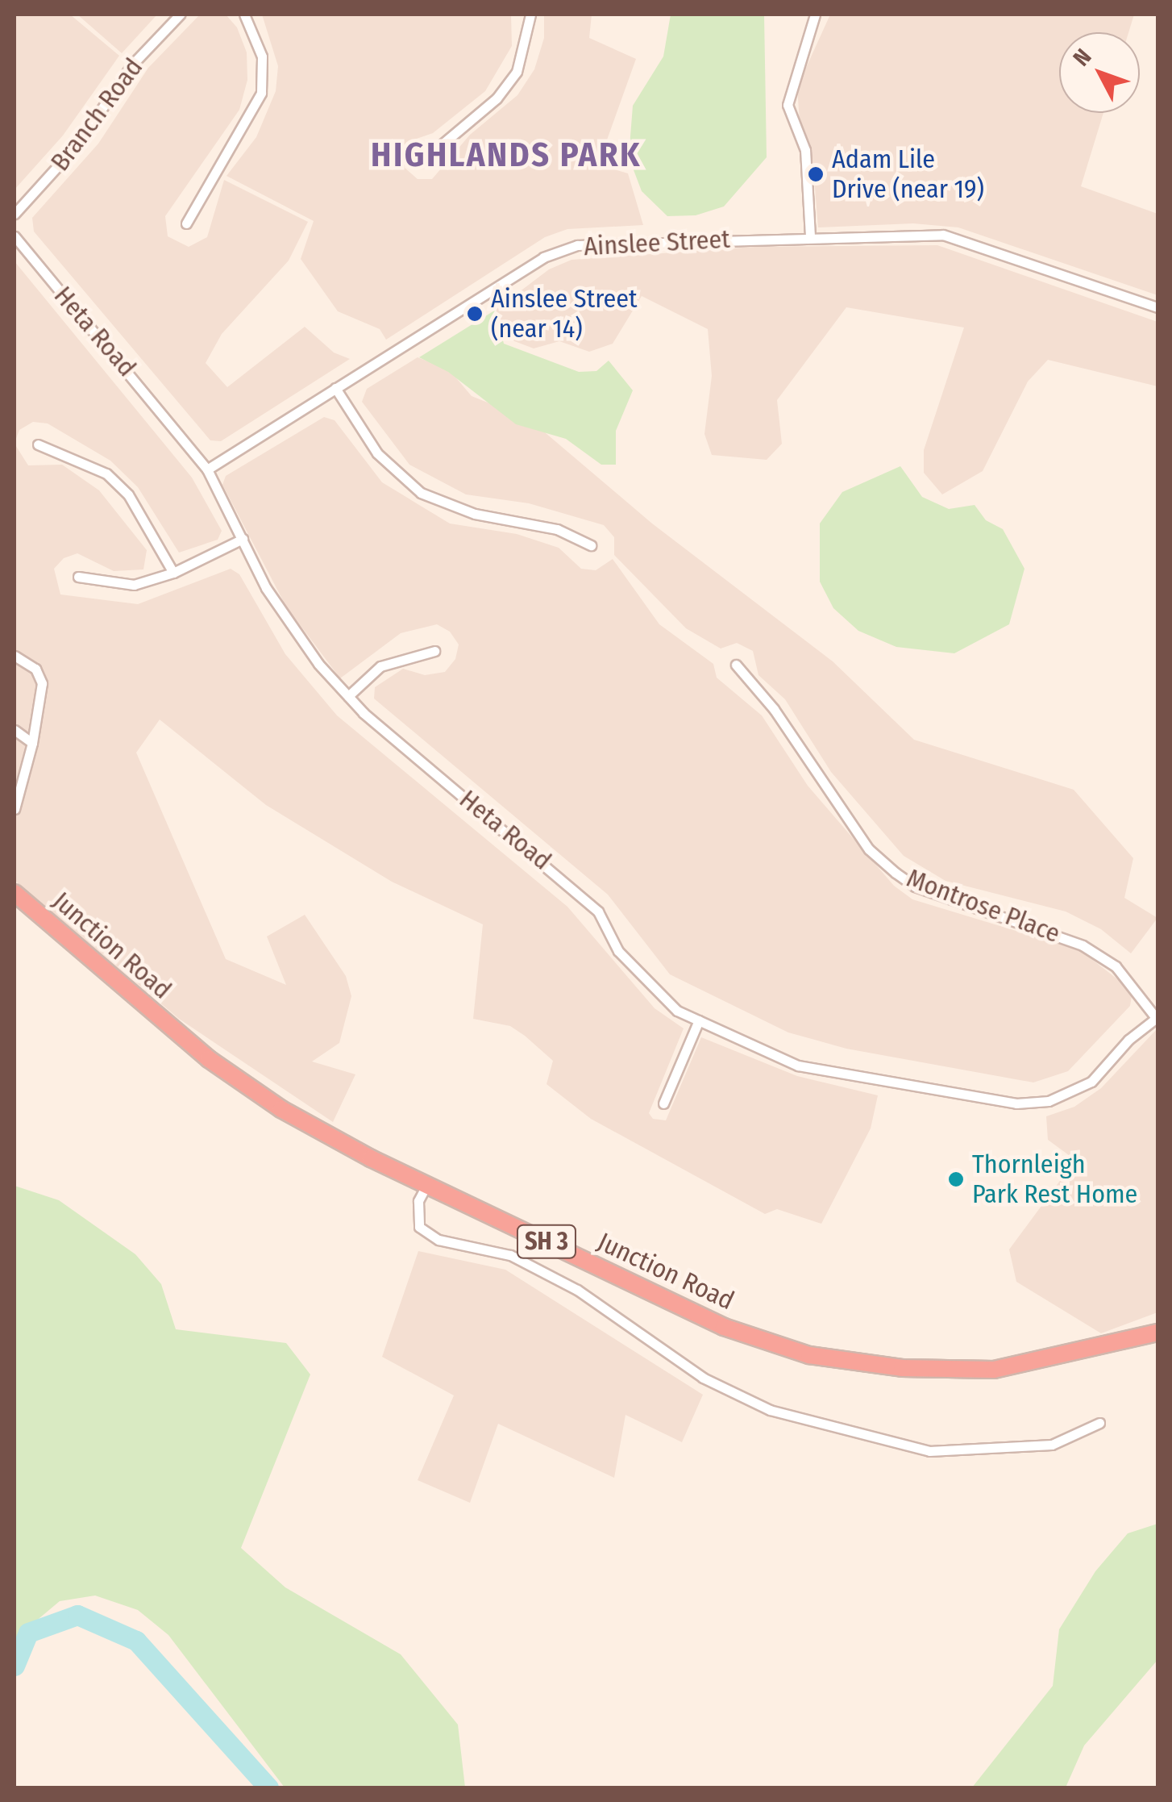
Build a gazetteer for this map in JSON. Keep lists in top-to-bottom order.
{
  "streets": {
    "highway": ["Junction Road", "SH 3"],
    "street": [
      "Branch Road",
      "Ainslee Street",
      "Heta Road",
      "Montrose Place"
    ]
  },
  "crossings": [
    ["Ainslee Street", "Heta Road"],
    ["Heta Road", "Montrose Place"]
  ],
  "districts": ["HIGHLANDS PARK"],
  "places": ["Adam Lile Drive (near 19)", "Ainslee Street (near 14)", "Thornleigh Park Rest Home"],
  "north": "top left"
}
